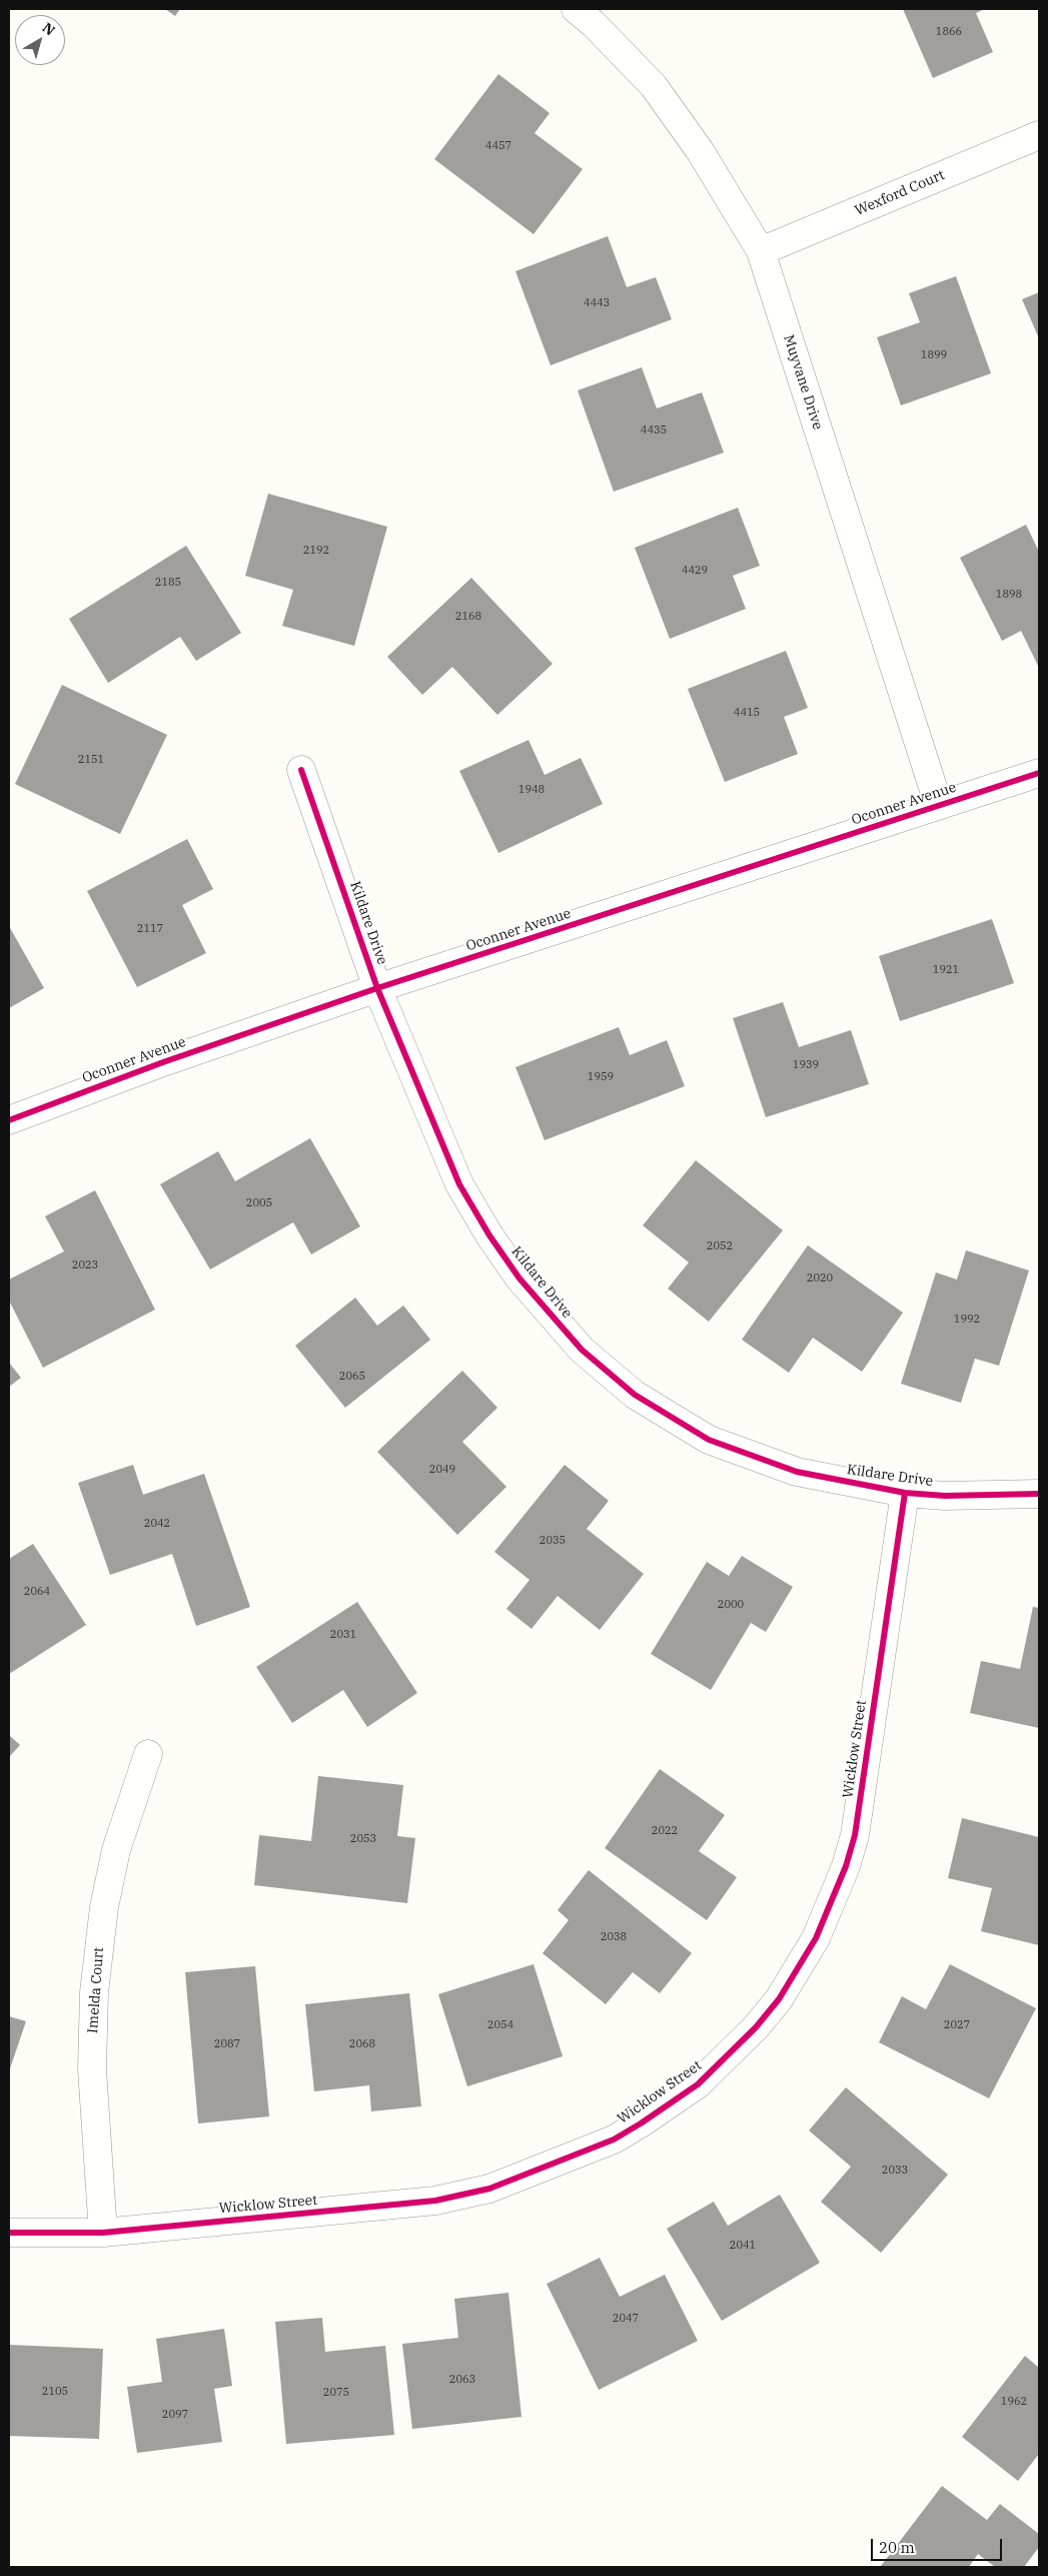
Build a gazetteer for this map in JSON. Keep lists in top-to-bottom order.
{
  "streets": {
    "street": [
      "Wexford Court",
      "Muyvane Drive",
      "Oconner Avenue",
      "Kildare Drive",
      "Wicklow Street",
      "Imelda Court"
    ]
  },
  "crossings": [
    ["Wexford Court", "Muyvane Drive"],
    ["Muyvane Drive", "Oconner Avenue"],
    ["Oconner Avenue", "Kildare Drive"],
    ["Kildare Drive", "Wicklow Street"],
    ["Wicklow Street", "Imelda Court"]
  ],
  "house_numbers": [
    "1866",
    "4457",
    "4443",
    "1899",
    "4435",
    "2192",
    "4429",
    "2185",
    "1898",
    "2168",
    "4415",
    "2151",
    "1948",
    "2117",
    "1921",
    "1939",
    "1959",
    "2005",
    "2052",
    "2023",
    "2020",
    "1992",
    "2065",
    "2049",
    "2042",
    "2035",
    "2064",
    "2000",
    "2031",
    "2022",
    "2053",
    "2038",
    "2054",
    "2027",
    "2087",
    "2068",
    "2033",
    "2041",
    "2047",
    "2063",
    "2105",
    "2075",
    "1962",
    "2097"
  ],
  "scale_bar": "20 m",
  "north": "top right"
}
